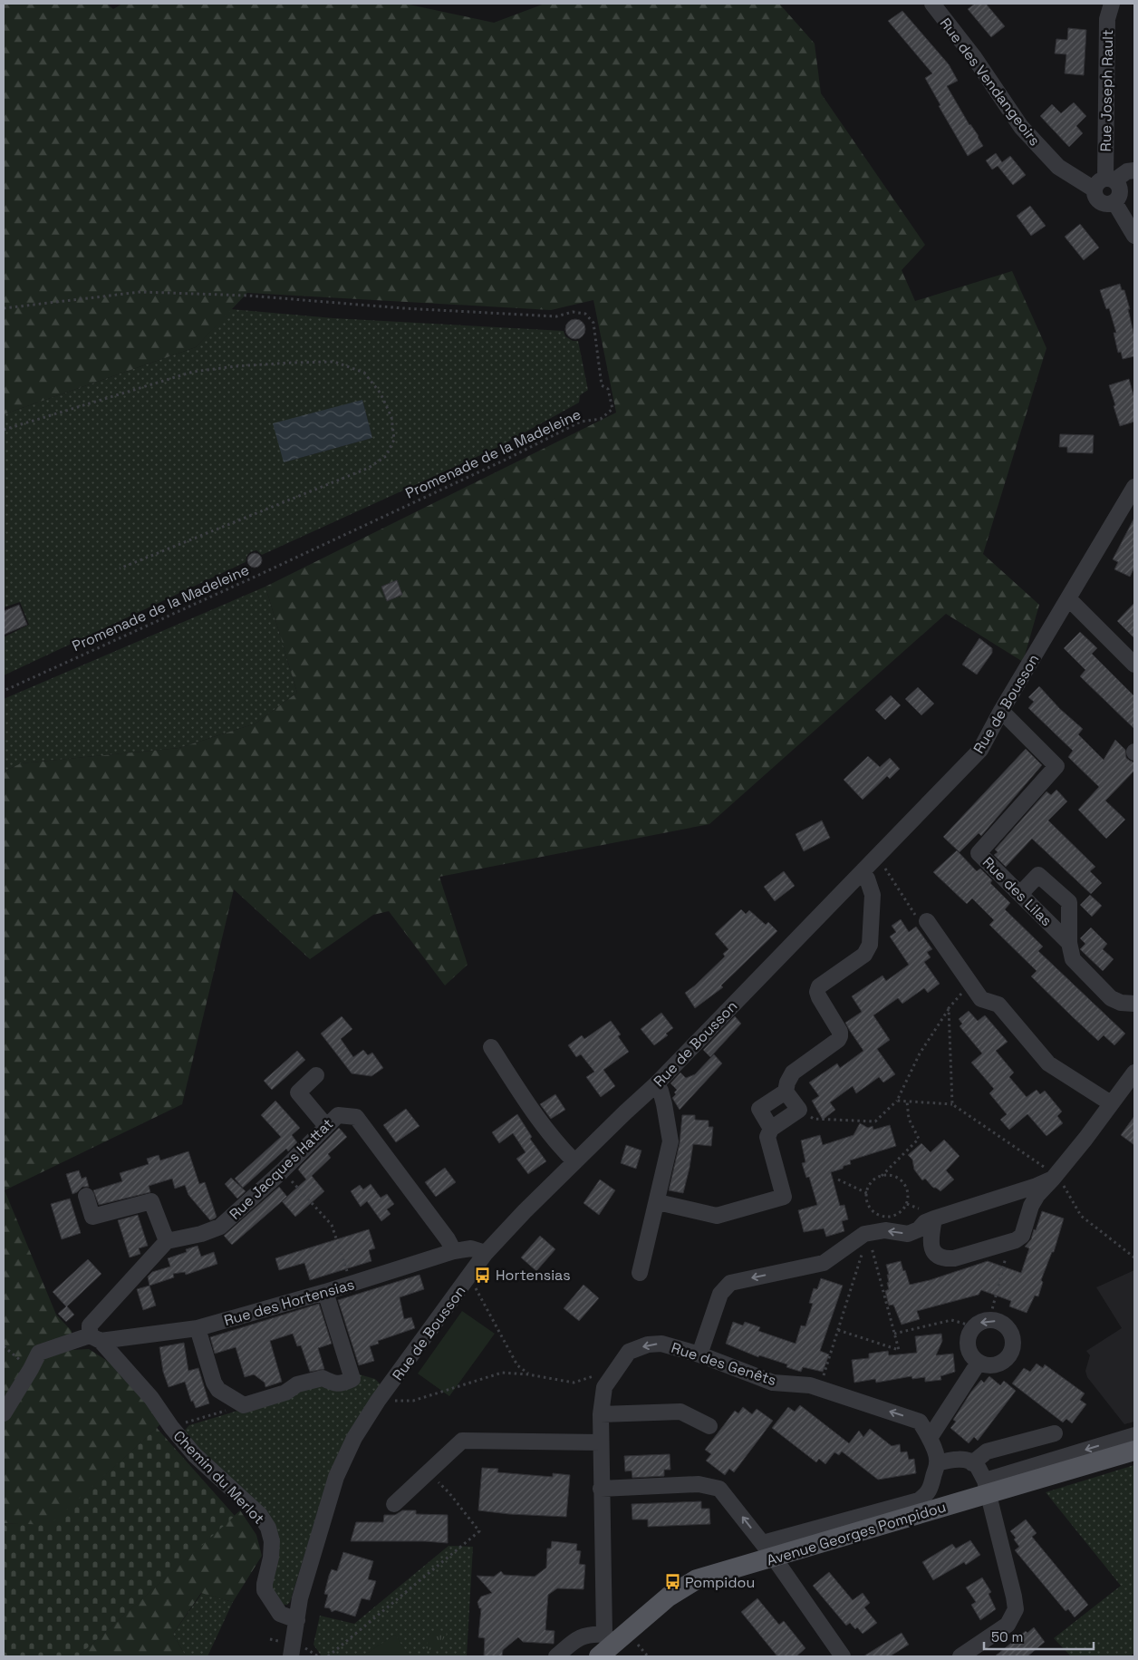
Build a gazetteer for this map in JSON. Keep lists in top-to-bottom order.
{
  "streets": {
    "main road": ["Avenue Georges Pompidou"],
    "street": [
      "Rue des Vendangeoirs",
      "Rue Joseph Rault",
      "Rue de Bousson",
      "Rue des Lilas",
      "Rue Jacques Hattat",
      "Rue des Hortensias",
      "Rue des Genêts",
      "Chemin du Merlot"
    ],
    "path": ["Promenade de la Madeleine"]
  },
  "crossings": [
    ["Rue des Vendangeoirs", "Rue Joseph Rault"],
    ["Rue de Bousson", "Rue des Lilas"],
    ["Rue de Bousson", "Rue des Hortensias"],
    ["Rue de Bousson", "Chemin du Merlot"],
    ["Rue Jacques Hattat", "Rue des Hortensias"],
    ["Rue des Hortensias", "Chemin du Merlot"],
    ["Rue des Genêts", "Avenue Georges Pompidou"]
  ],
  "places": {
    "bus stop": ["Hortensias", "Pompidou"]
  },
  "scale_bar": "50 m"
}
